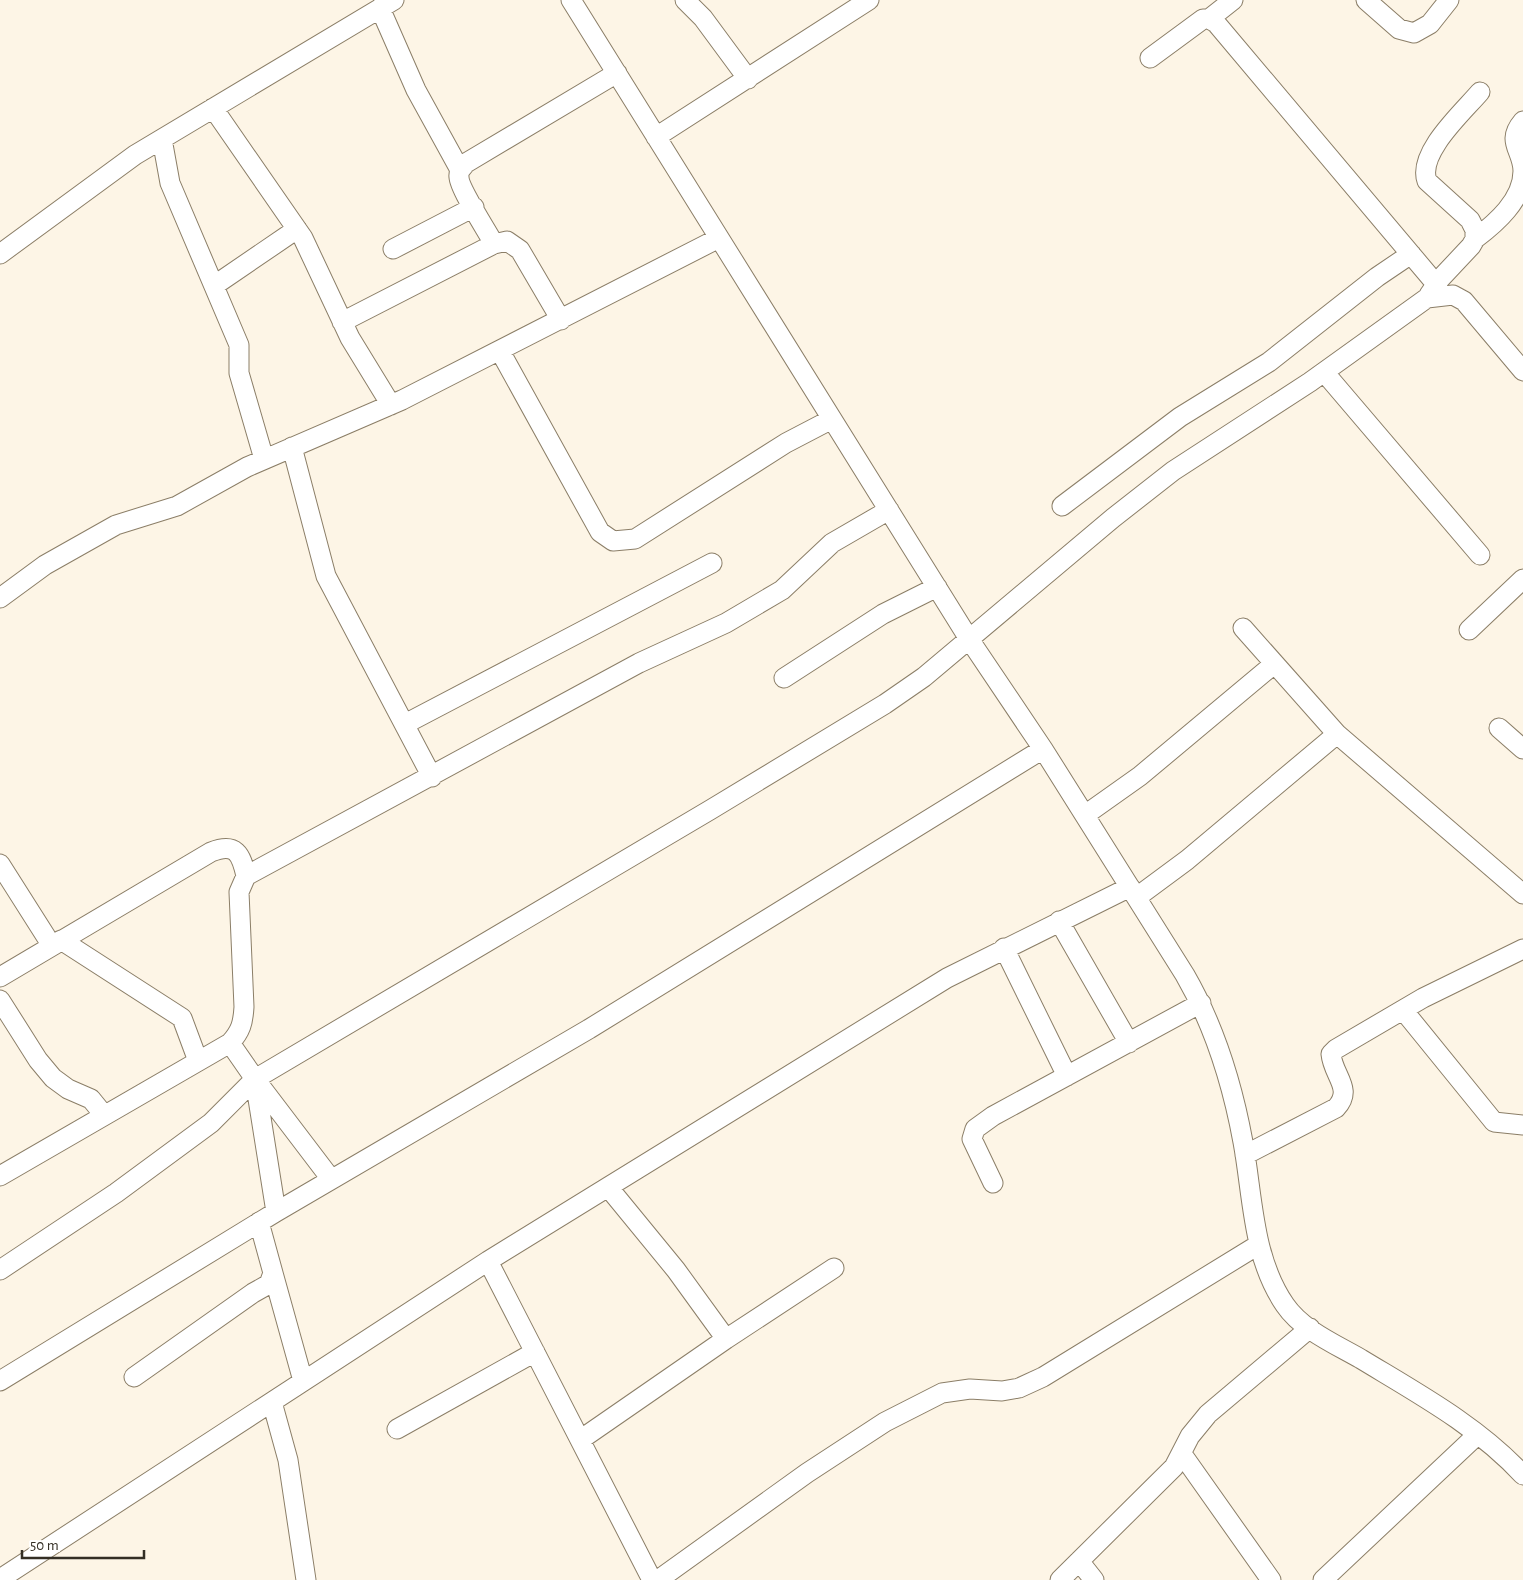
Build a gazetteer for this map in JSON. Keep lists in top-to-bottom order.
{
  "scale_bar": "50 m"
}
